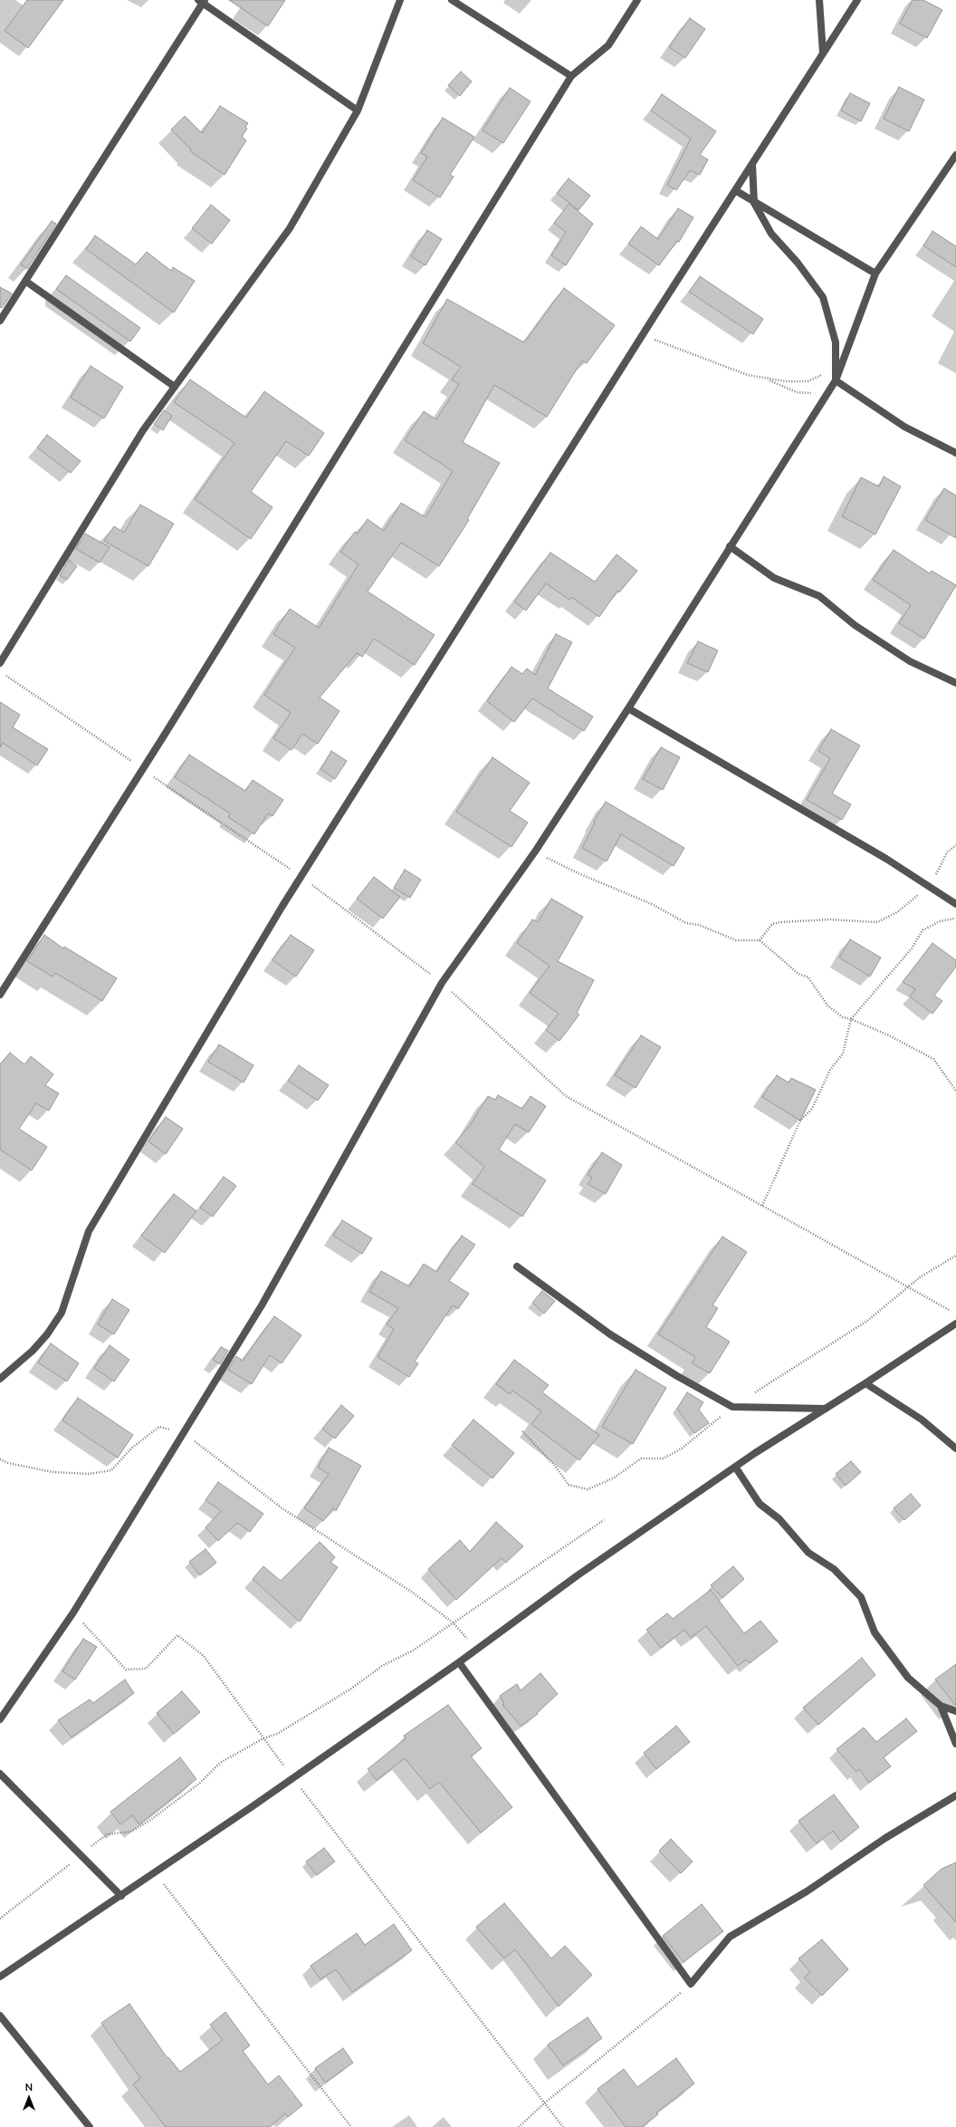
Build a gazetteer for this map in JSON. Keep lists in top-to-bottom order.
{
  "north": "top"
}
